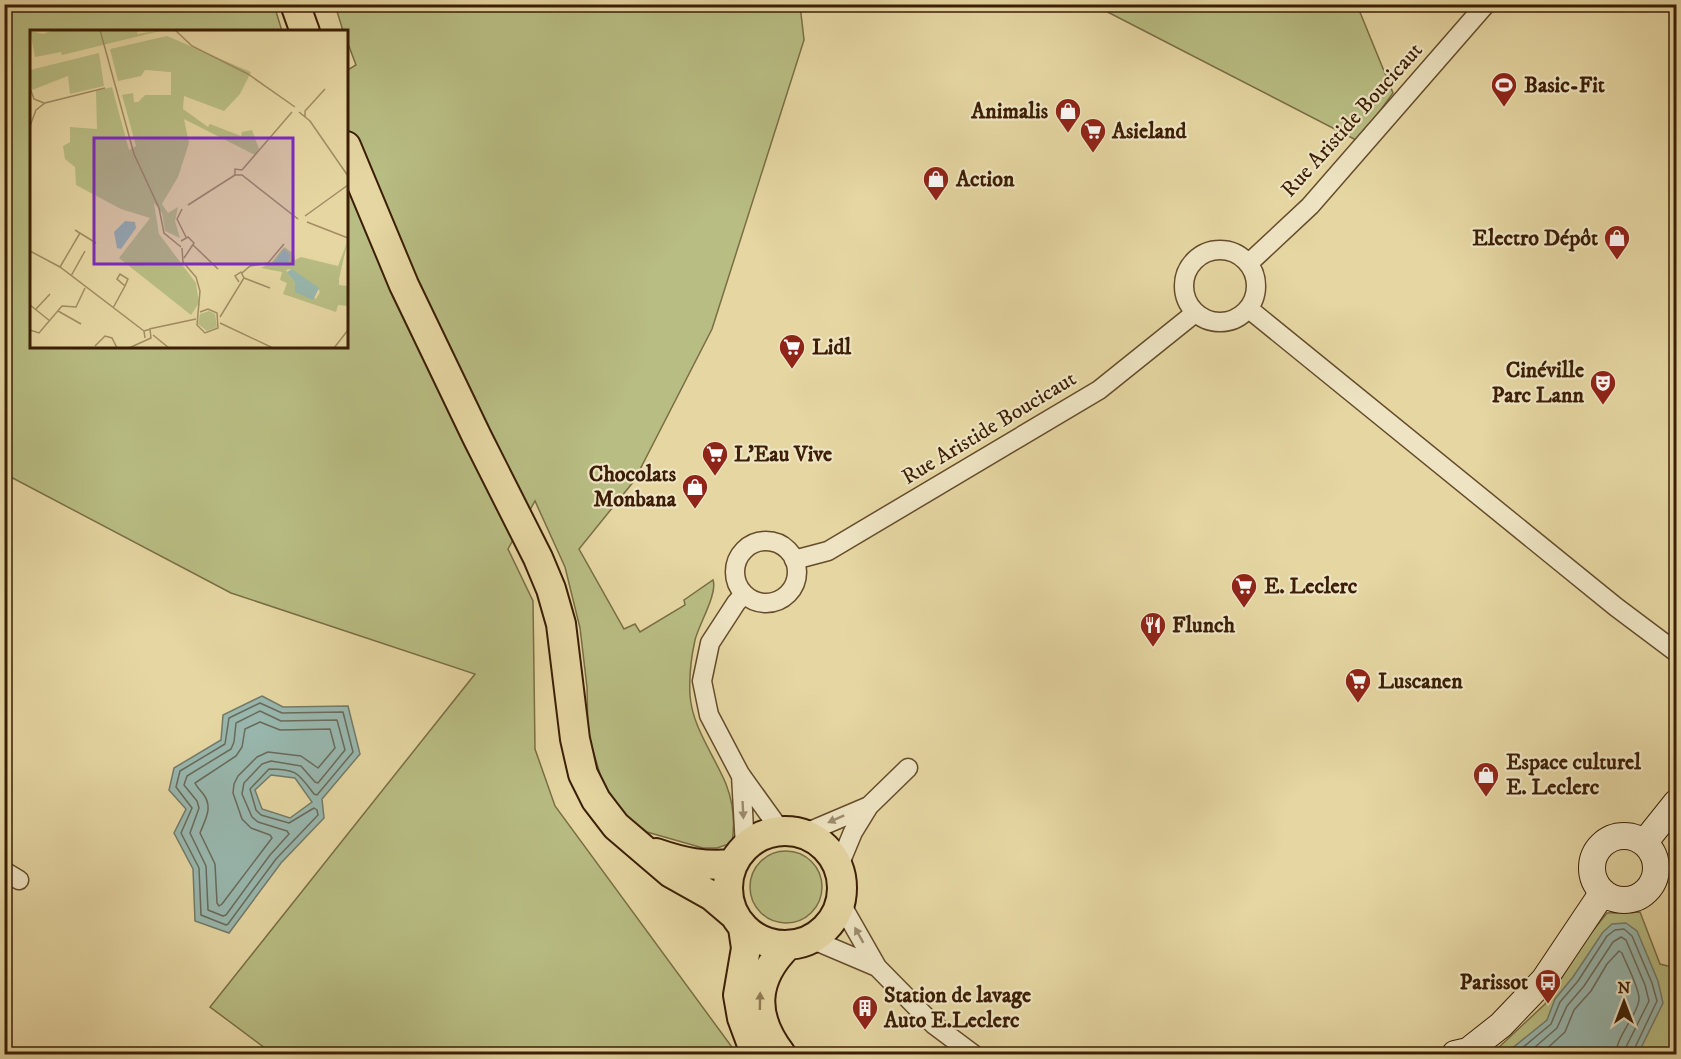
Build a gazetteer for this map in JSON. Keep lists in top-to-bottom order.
{
  "streets": {
    "street": ["Rue Aristide Boucicaut"]
  },
  "places": {
    "sports": ["Basic-Fit"],
    "shop": [
      "Animalis",
      "Action",
      "Electro Dépôt",
      "Chocolats Monbana",
      "Espace culturel E. Leclerc"
    ],
    "supermarket": [
      "Asieland",
      "Lidl",
      "L'Eau Vive",
      "E. Leclerc",
      "Luscanen"
    ],
    "theatre": ["Cinéville Parc Lann"],
    "restaurant": ["Flunch"],
    "bus stop": ["Parissot"],
    "building": ["Station de lavage Auto E.Leclerc"]
  },
  "north": "top"
}
